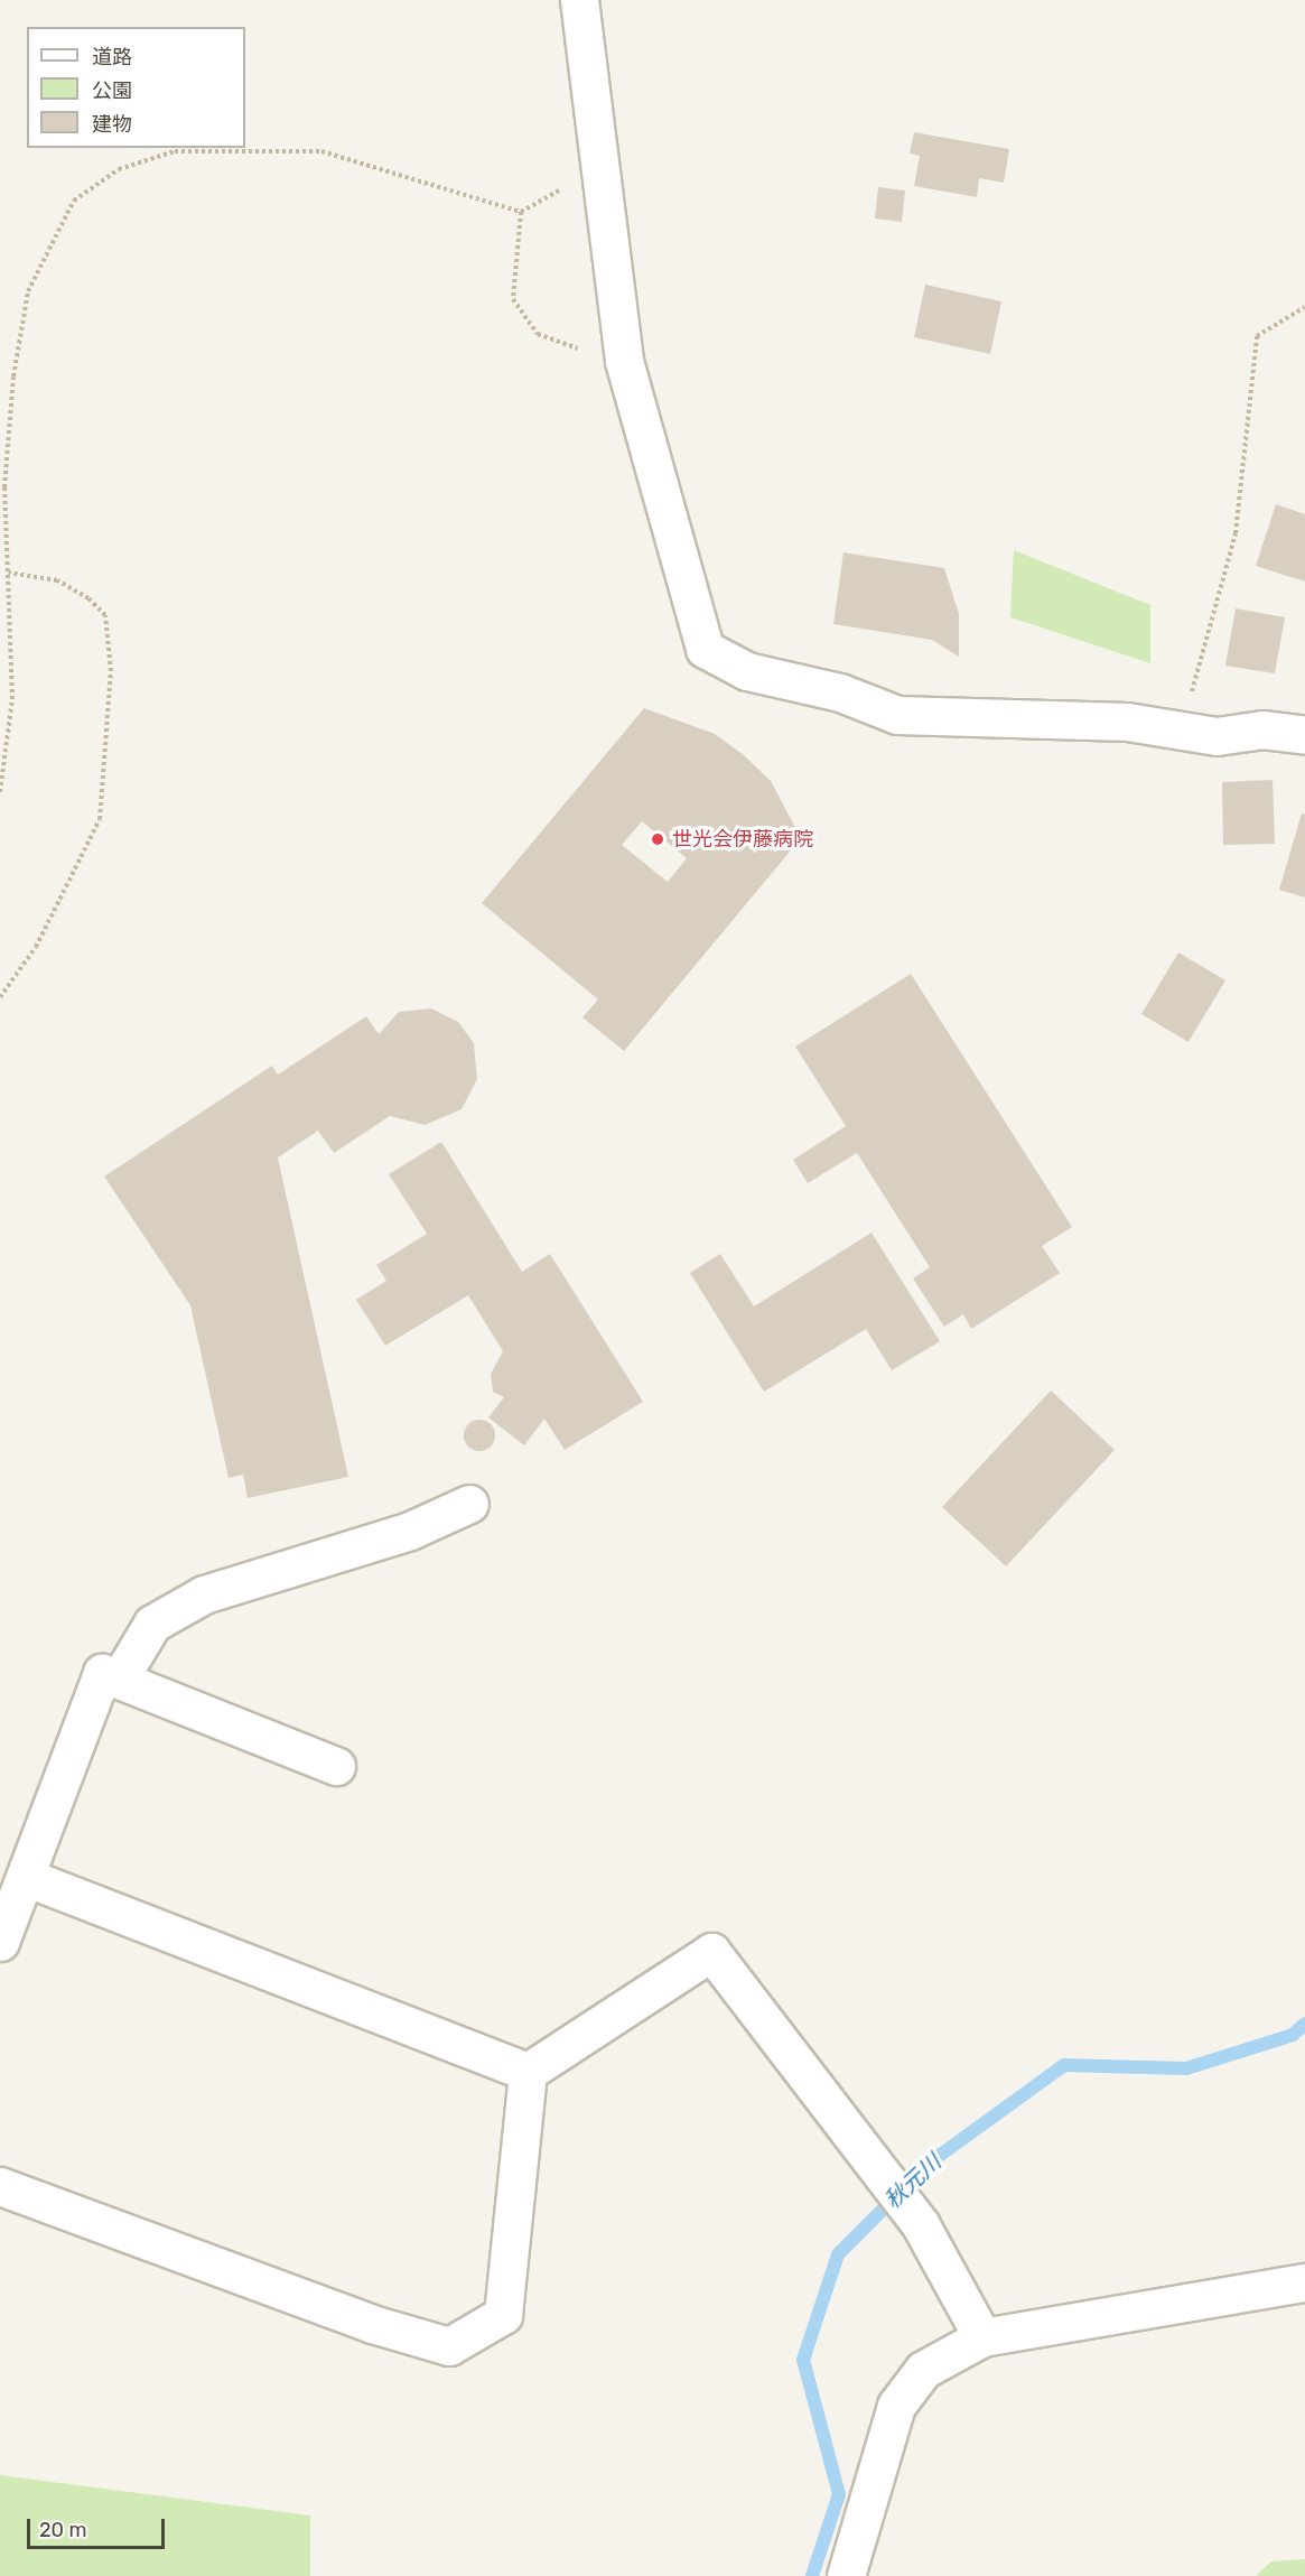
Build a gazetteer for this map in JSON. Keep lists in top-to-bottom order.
{
  "water": ["秋元川"],
  "places": ["世光会伊藤病院"],
  "legend": ["道路", "公園", "建物"],
  "scale_bar": "20 m"
}
